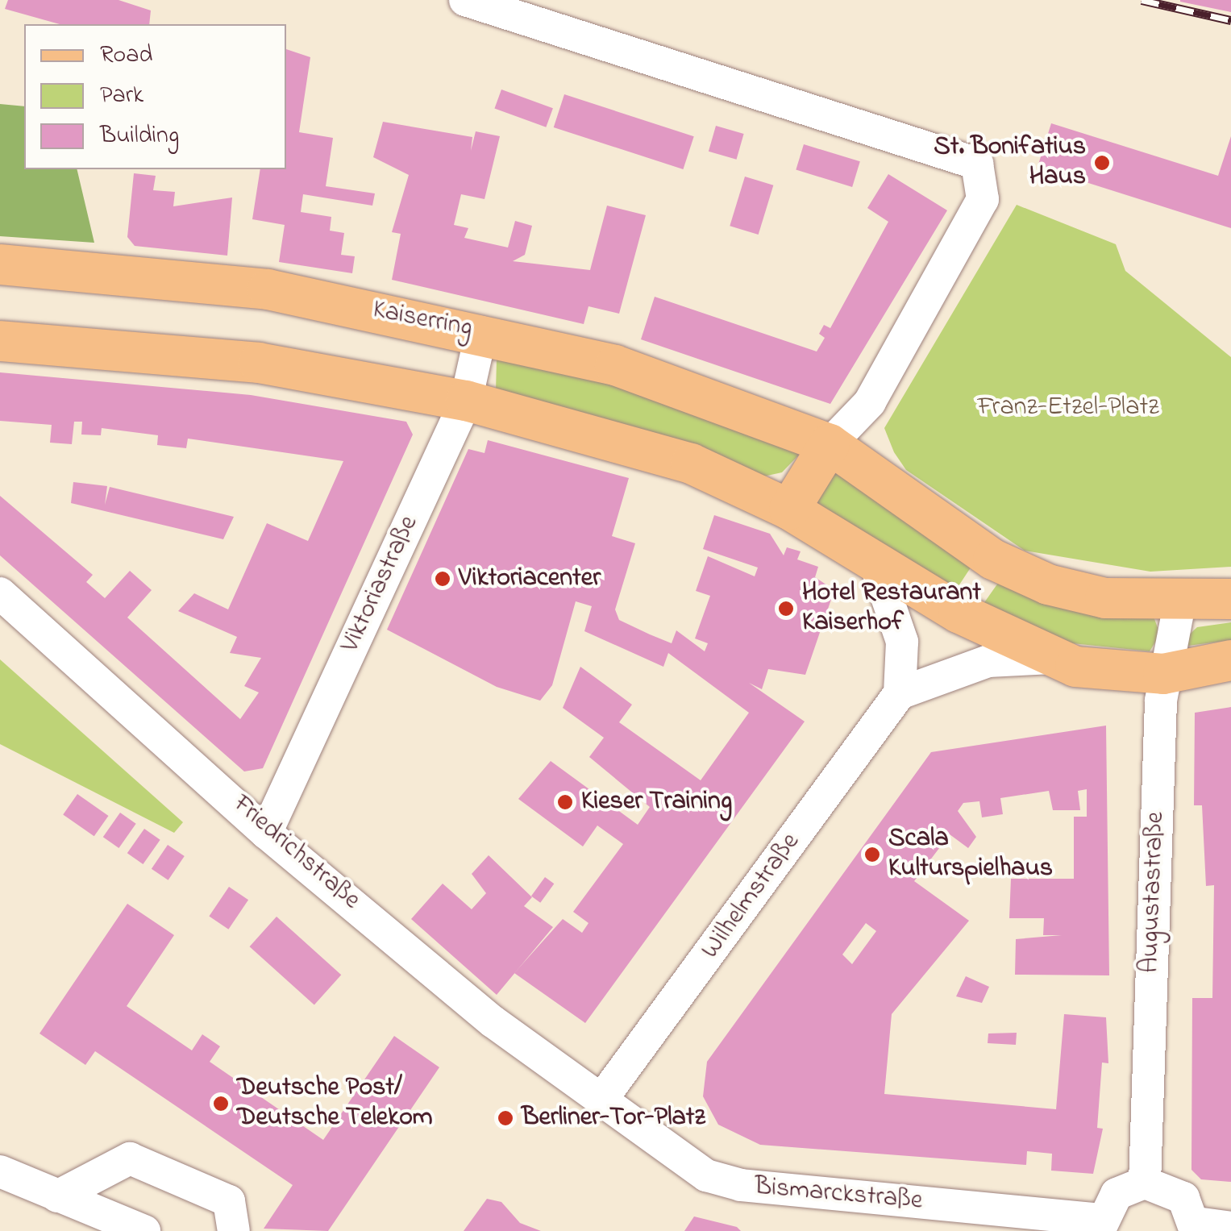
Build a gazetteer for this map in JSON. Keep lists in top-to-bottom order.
{
  "streets": {
    "main road": ["Kaiserring"],
    "street": [
      "Viktoriastraße",
      "Friedrichstraße",
      "Augustastraße",
      "Wilhelmstraße",
      "Bismarckstraße"
    ]
  },
  "crossings": [
    ["Kaiserring", "Viktoriastraße"],
    ["Kaiserring", "Augustastraße"],
    ["Viktoriastraße", "Friedrichstraße"],
    ["Friedrichstraße", "Wilhelmstraße"],
    ["Friedrichstraße", "Bismarckstraße"],
    ["Wilhelmstraße", "Bismarckstraße"]
  ],
  "parks": ["Franz-Etzel-Platz"],
  "places": [
    "St. Bonifatius Haus",
    "Viktoriacenter",
    "Hotel Restaurant Kaiserhof",
    "Kieser Training",
    "Scala Kulturspielhaus",
    "Deutsche Post/ Deutsche Telekom",
    "Berliner-Tor-Platz"
  ],
  "legend": ["Road", "Park", "Building"]
}
